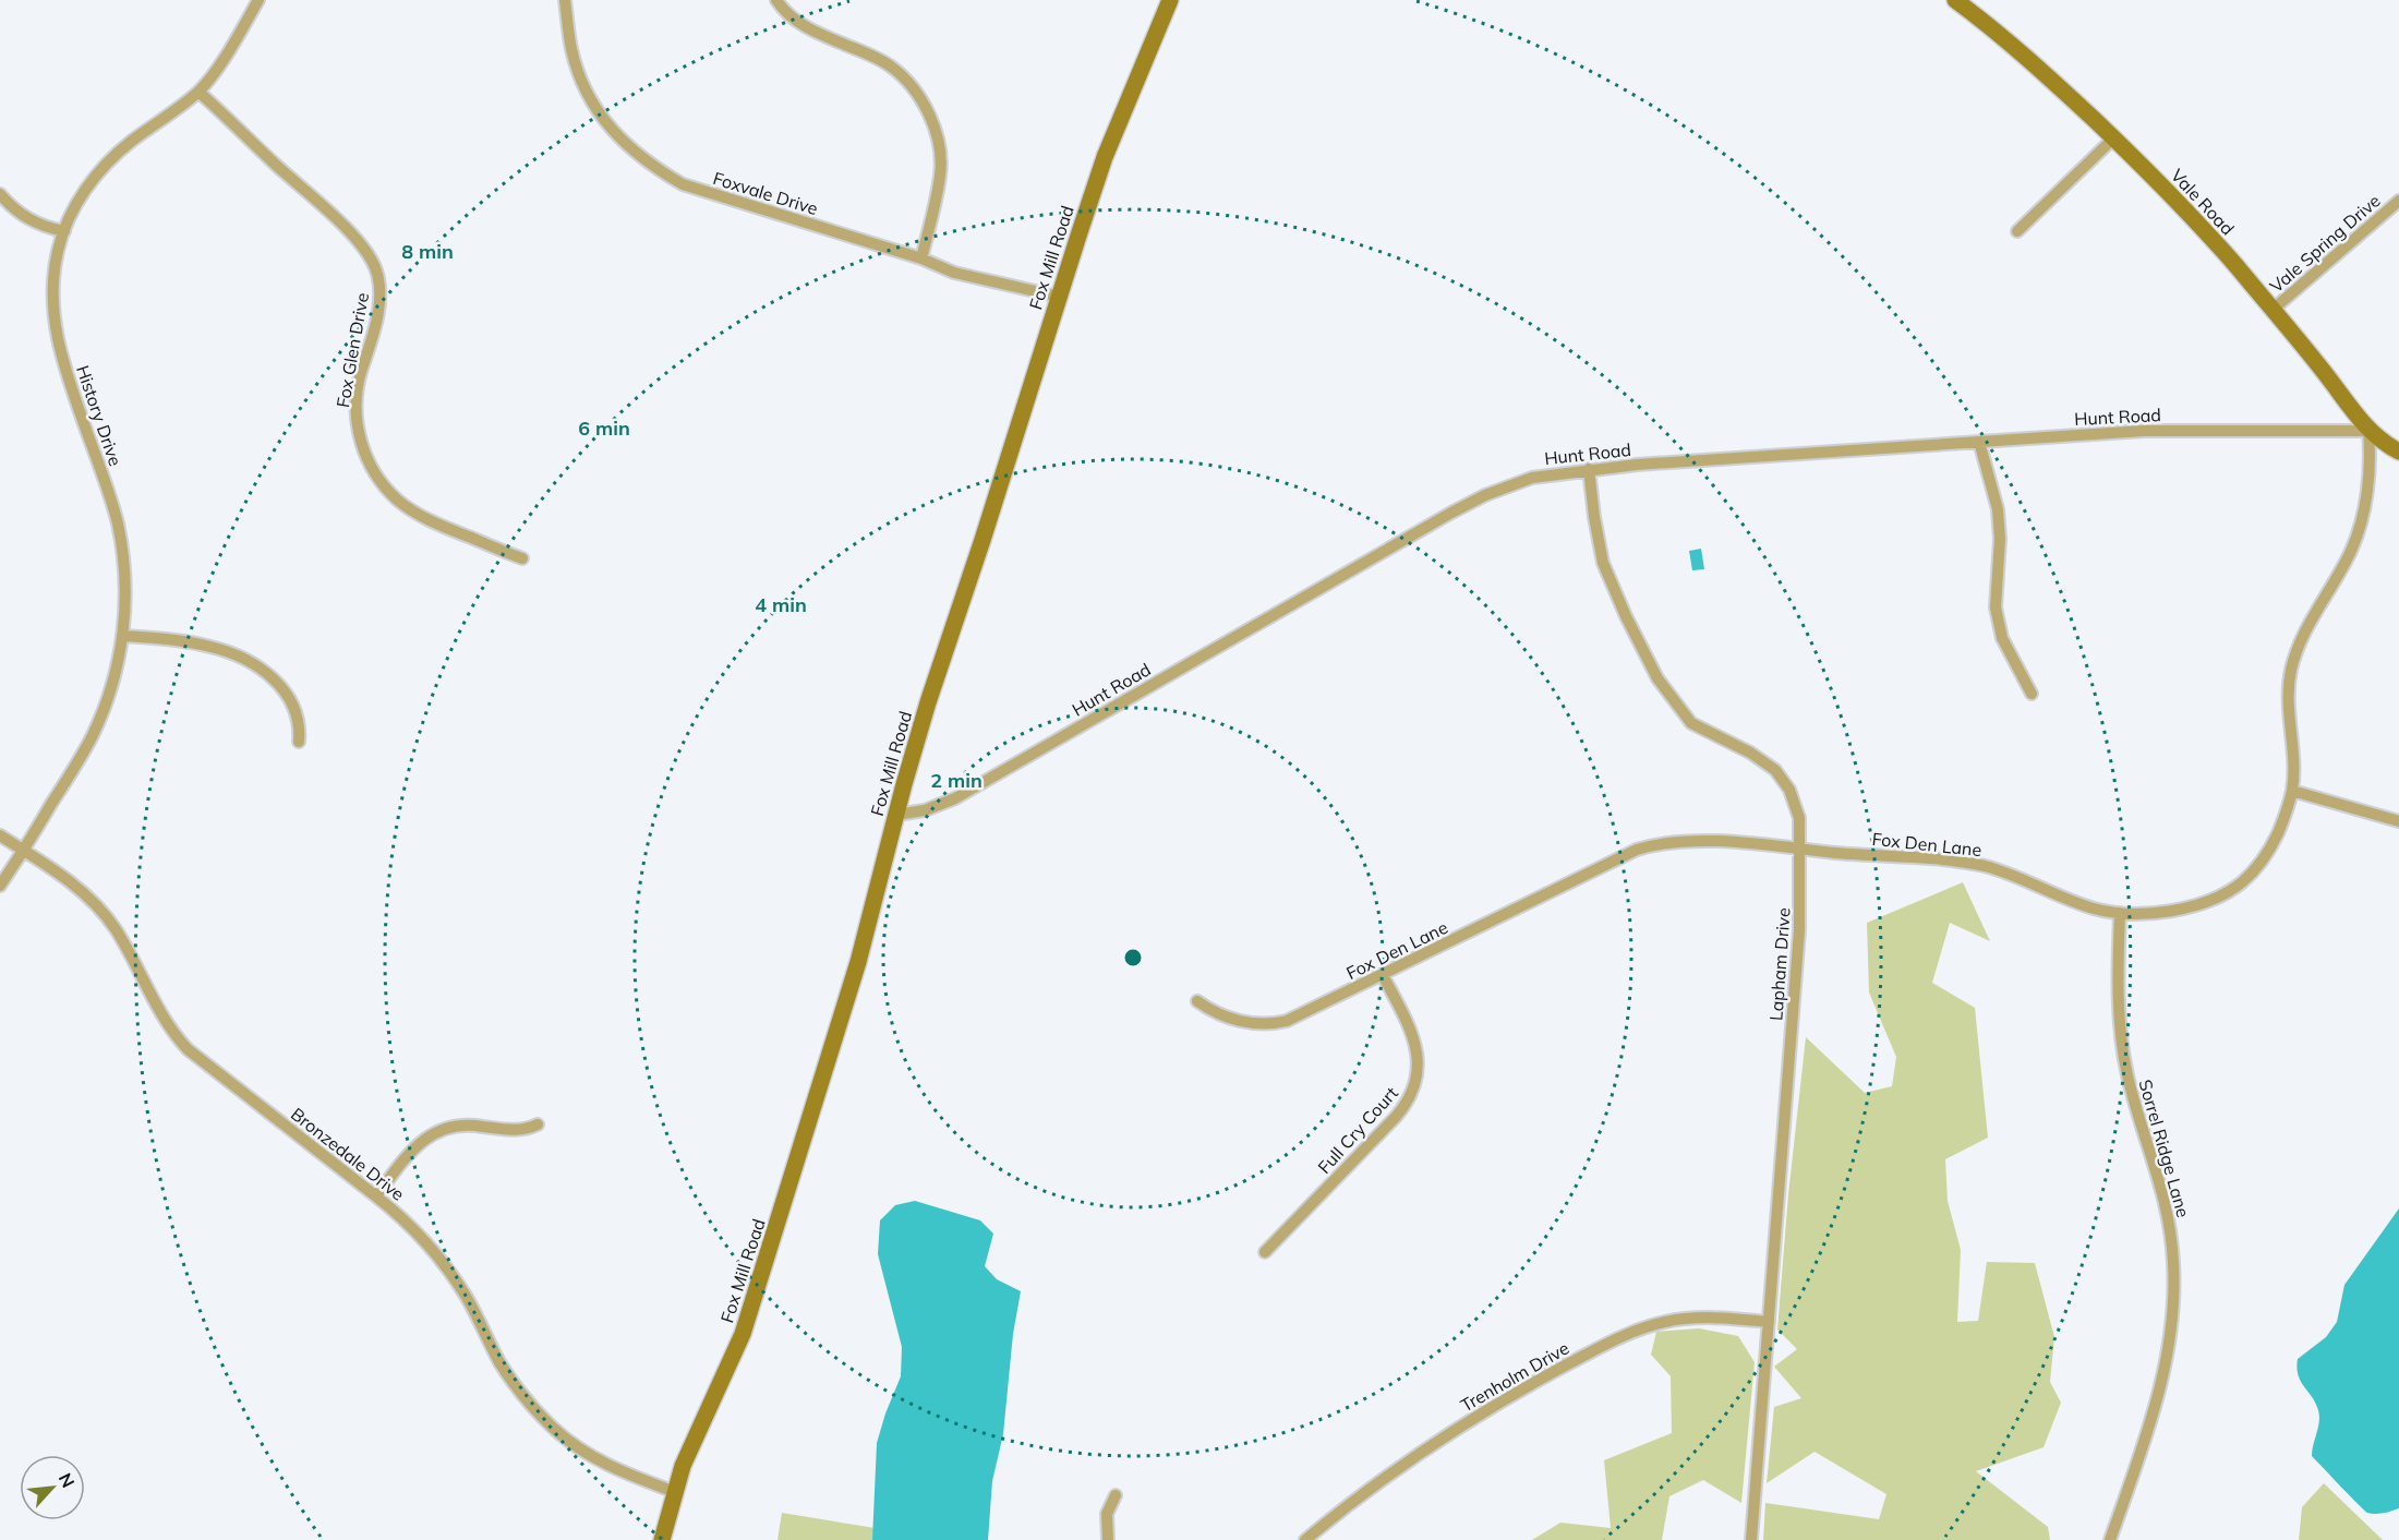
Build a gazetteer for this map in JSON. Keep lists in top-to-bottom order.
{
  "streets": {
    "main road": ["Vale Road", "Fox Mill Road"],
    "street": [
      "Foxvale Drive",
      "Vale Spring Drive",
      "Fox Glen Drive",
      "History Drive",
      "Hunt Road",
      "Fox Den Lane",
      "Lapham Drive",
      "Full Cry Court",
      "Sorrel Ridge Lane",
      "Bronzedale Drive",
      "Trenholm Drive"
    ]
  },
  "crossings": [
    ["Foxvale Drive", "Fox Mill Road"],
    ["Vale Road", "Vale Spring Drive"],
    ["Vale Road", "Hunt Road"],
    ["Vale Road", "Fox Den Lane"],
    ["Fox Mill Road", "Hunt Road"],
    ["Fox Mill Road", "Bronzedale Drive"],
    ["Fox Glen Drive", "History Drive"],
    ["History Drive", "Bronzedale Drive"],
    ["Hunt Road", "Fox Den Lane"],
    ["Hunt Road", "Lapham Drive"],
    ["Fox Den Lane", "Lapham Drive"],
    ["Fox Den Lane", "Full Cry Court"],
    ["Fox Den Lane", "Sorrel Ridge Lane"],
    ["Lapham Drive", "Trenholm Drive"]
  ],
  "north": "top right",
  "rings": [
    "8 min",
    "6 min",
    "4 min",
    "2 min"
  ]
}
